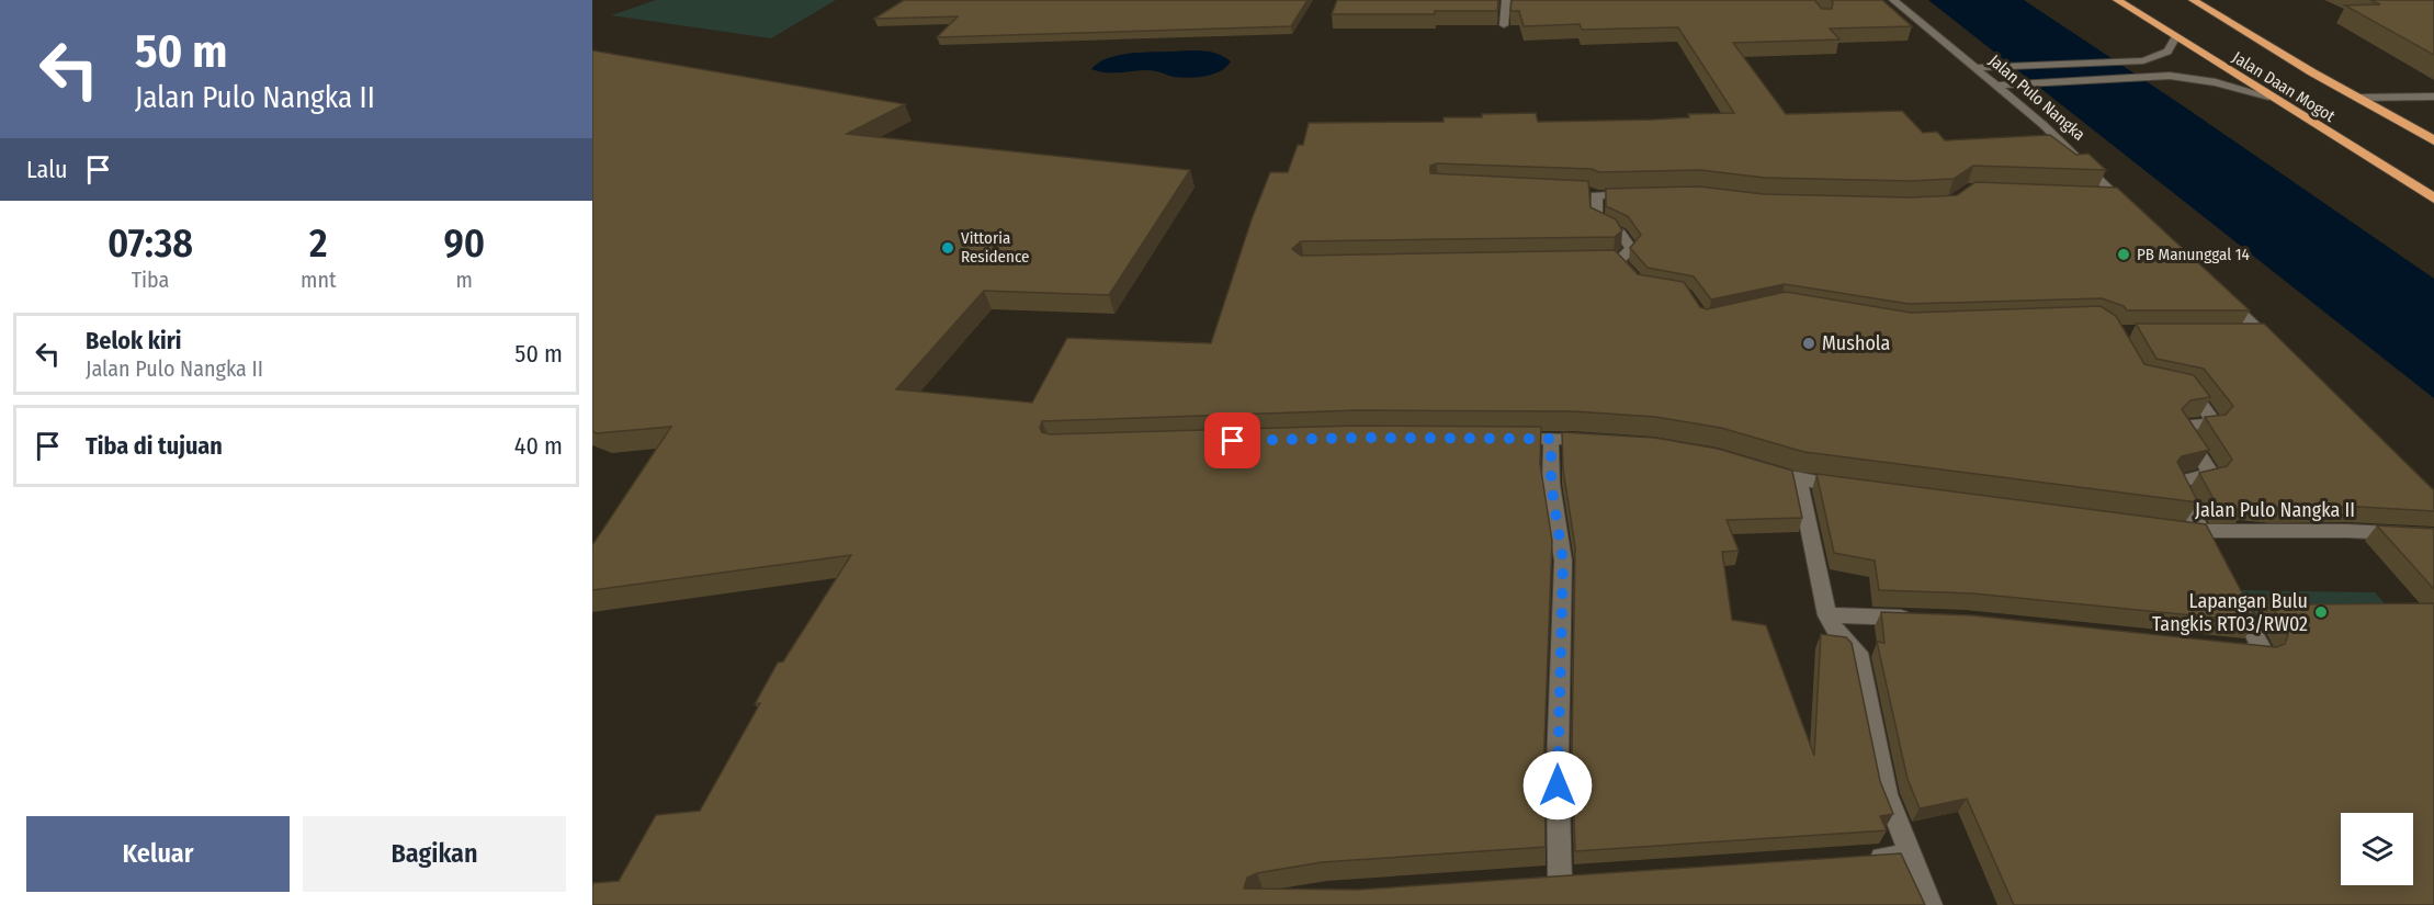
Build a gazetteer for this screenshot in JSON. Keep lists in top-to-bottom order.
{
  "streets": {
    "highway": ["Jalan Daan Mogot"],
    "street": ["Jalan Pulo Nangka", "Jalan Pulo Nangka II"]
  },
  "places": [
    "Vittoria Residence",
    "PB Manunggal 14",
    "Mushola",
    "Lapangan Bulu Tangkis RT03/RW02"
  ],
  "page": {
    "turn": ["50 m", "Jalan Pulo Nangka II"],
    "then": "Lalu",
    "eta": [
      "07:38",
      "Tiba",
      "2",
      "mnt",
      "90",
      "m"
    ],
    "list": [
      {
        "name": "Belok kiri",
        "note": "Jalan Pulo Nangka II",
        "value": "50 m"
      },
      {
        "name": "Tiba di tujuan",
        "value": "40 m"
      }
    ],
    "buttons": ["Keluar", "Bagikan"]
  }
}
